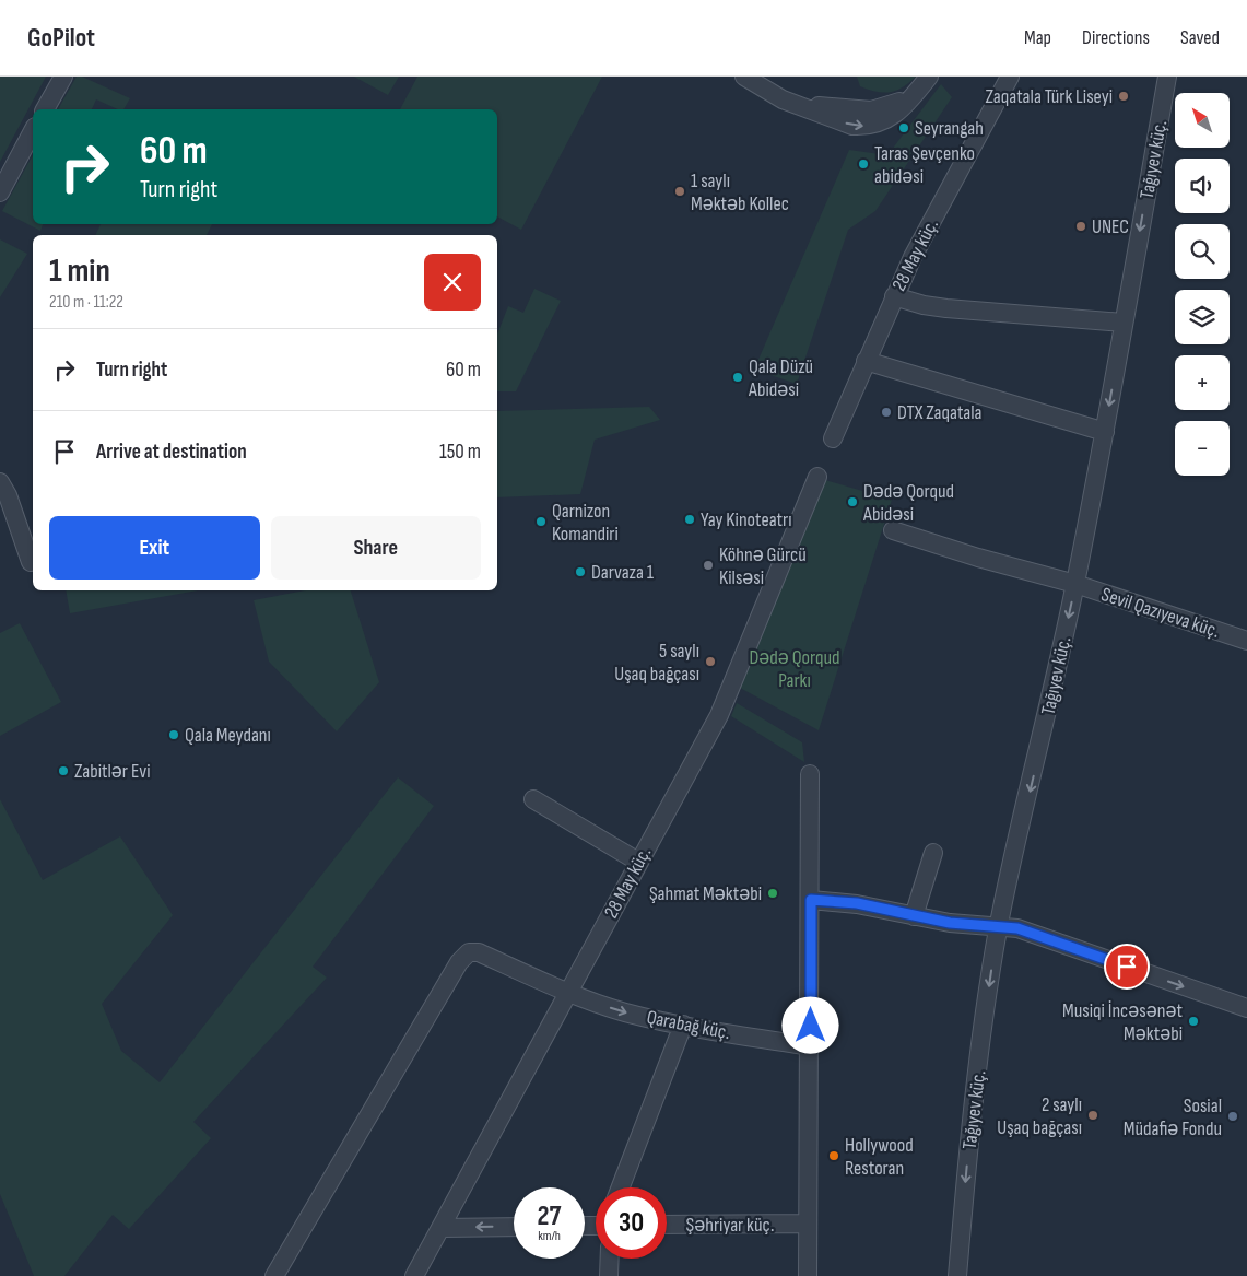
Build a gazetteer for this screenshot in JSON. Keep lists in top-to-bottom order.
{
  "streets": {
    "street": [
      "Tağıyev küç.",
      "28 May küç.",
      "Sevil Qazıyeva küç.",
      "Qarabağ küç.",
      "Şəhriyar küç."
    ]
  },
  "crossings": [
    ["Tağıyev küç.", "Sevil Qazıyeva küç."],
    ["28 May küç.", "Qarabağ küç."]
  ],
  "one_way": ["Tağıyev küç."],
  "parks": ["Dədə Qorqud Parkı"],
  "places": [
    "Zaqatala Türk Liseyi",
    "Seyrangah",
    "Taras Şevçenko abidəsi",
    "1 saylı Məktəb Kollec",
    "UNEC",
    "Qala Düzü Abidəsi",
    "DTX Zaqatala",
    "Dədə Qorqud Abidəsi",
    "Yay Kinoteatrı",
    "Qarnizon Komandiri",
    "Köhnə Gürcü Kilsəsi",
    "Darvaza 1",
    "5 saylı Uşaq bağçası",
    "Qala Meydanı",
    "Zabitlər Evi",
    "Şahmat Məktəbi",
    "Musiqi İncəsənət Məktəbi",
    "2 saylı Uşaq bağçası",
    "Sosial Müdafiə Fondu",
    "Hollywood Restoran"
  ],
  "north": "top left",
  "page": {
    "header": "GoPilot",
    "nav": ["Map", "Directions", "Saved"],
    "map_buttons": ["+", "−"],
    "turn": ["60 m", "Turn right"],
    "heading": ["1 min", "210 m · 11:22"],
    "list": [
      {
        "name": "Turn right",
        "value": "60 m"
      },
      {
        "name": "Arrive at destination",
        "value": "150 m"
      }
    ],
    "buttons": ["Exit", "Share"],
    "speed": "27 km/h",
    "limit": "30"
  }
}
